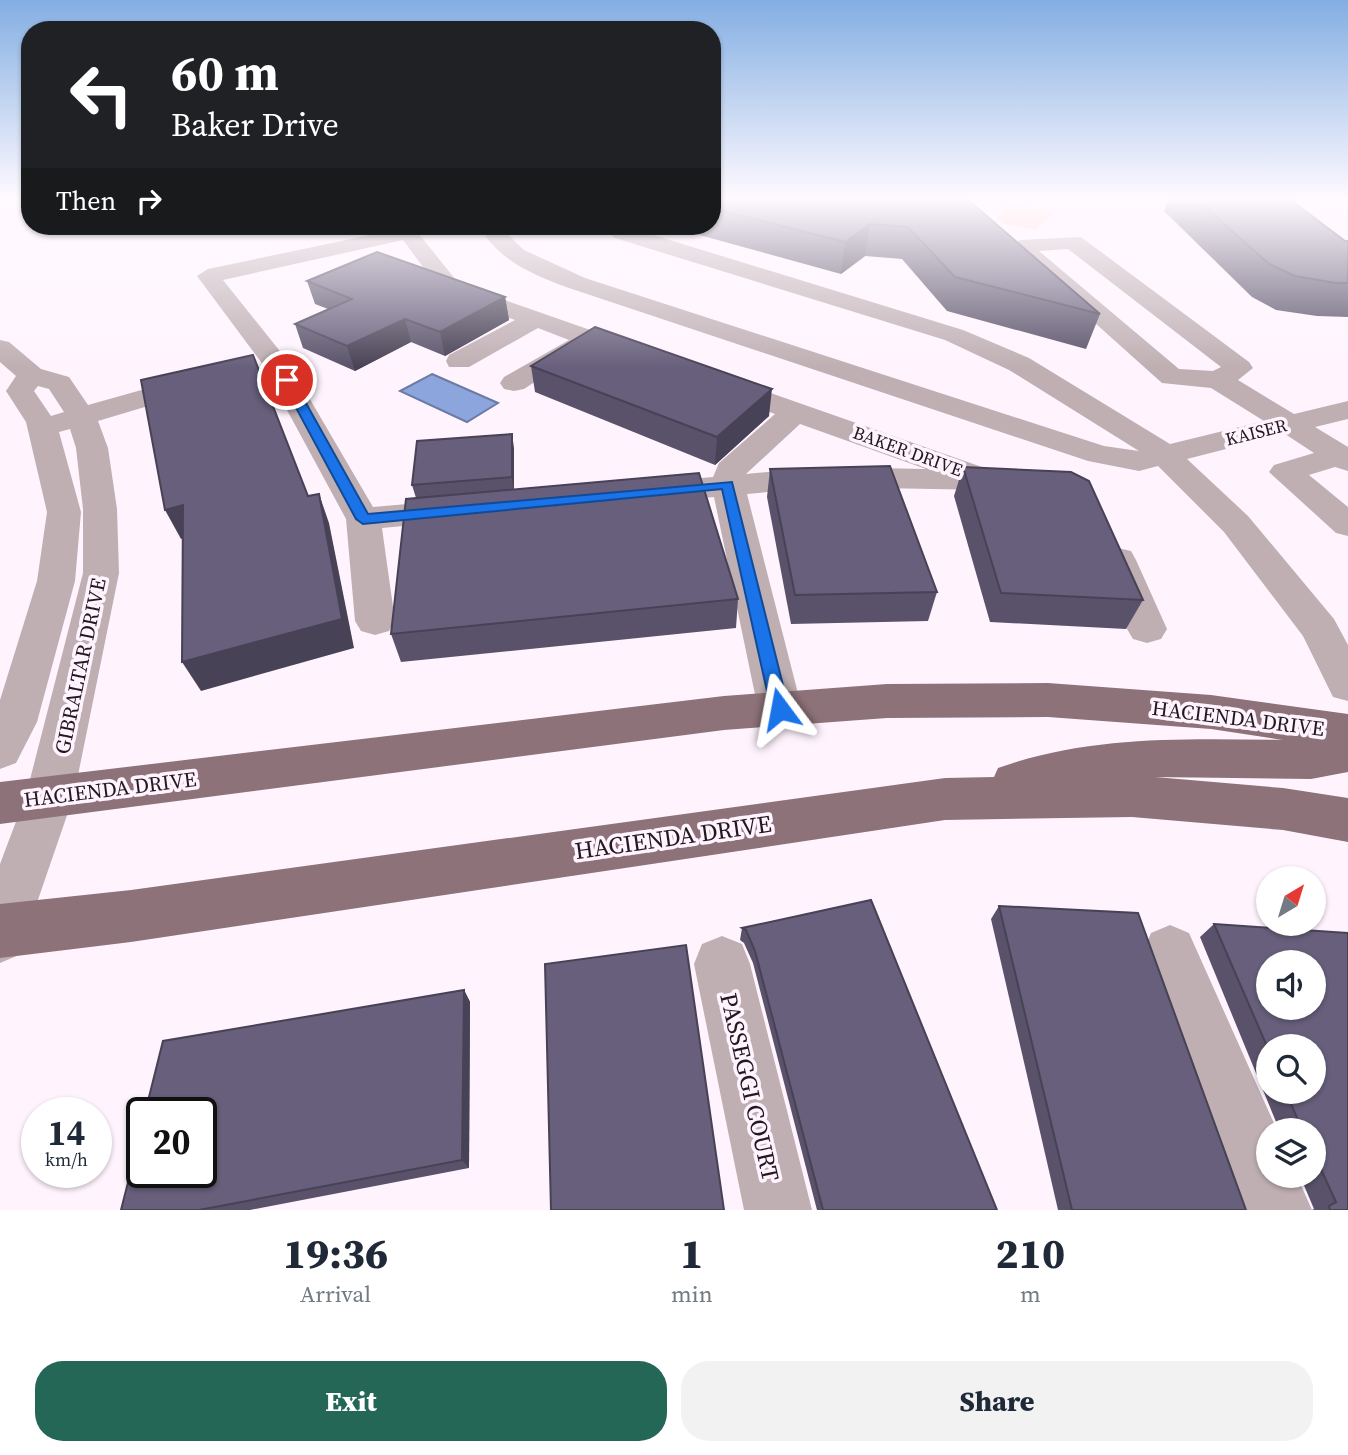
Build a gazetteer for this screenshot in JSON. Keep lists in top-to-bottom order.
{
  "streets": {
    "main road": ["HACIENDA DRIVE"],
    "street": [
      "KAISER",
      "BAKER DRIVE",
      "GIBRALTAR DRIVE",
      "PASSEGGI COURT"
    ]
  },
  "crossings": [
    ["GIBRALTAR DRIVE", "HACIENDA DRIVE"]
  ],
  "north": "top right",
  "page": {
    "turn": ["60 m", "Baker Drive"],
    "then": "Then",
    "speed": "14 km/h",
    "limit": "20",
    "eta": [
      "19:36",
      "Arrival",
      "1",
      "min",
      "210",
      "m"
    ],
    "buttons": ["Exit", "Share"]
  }
}
